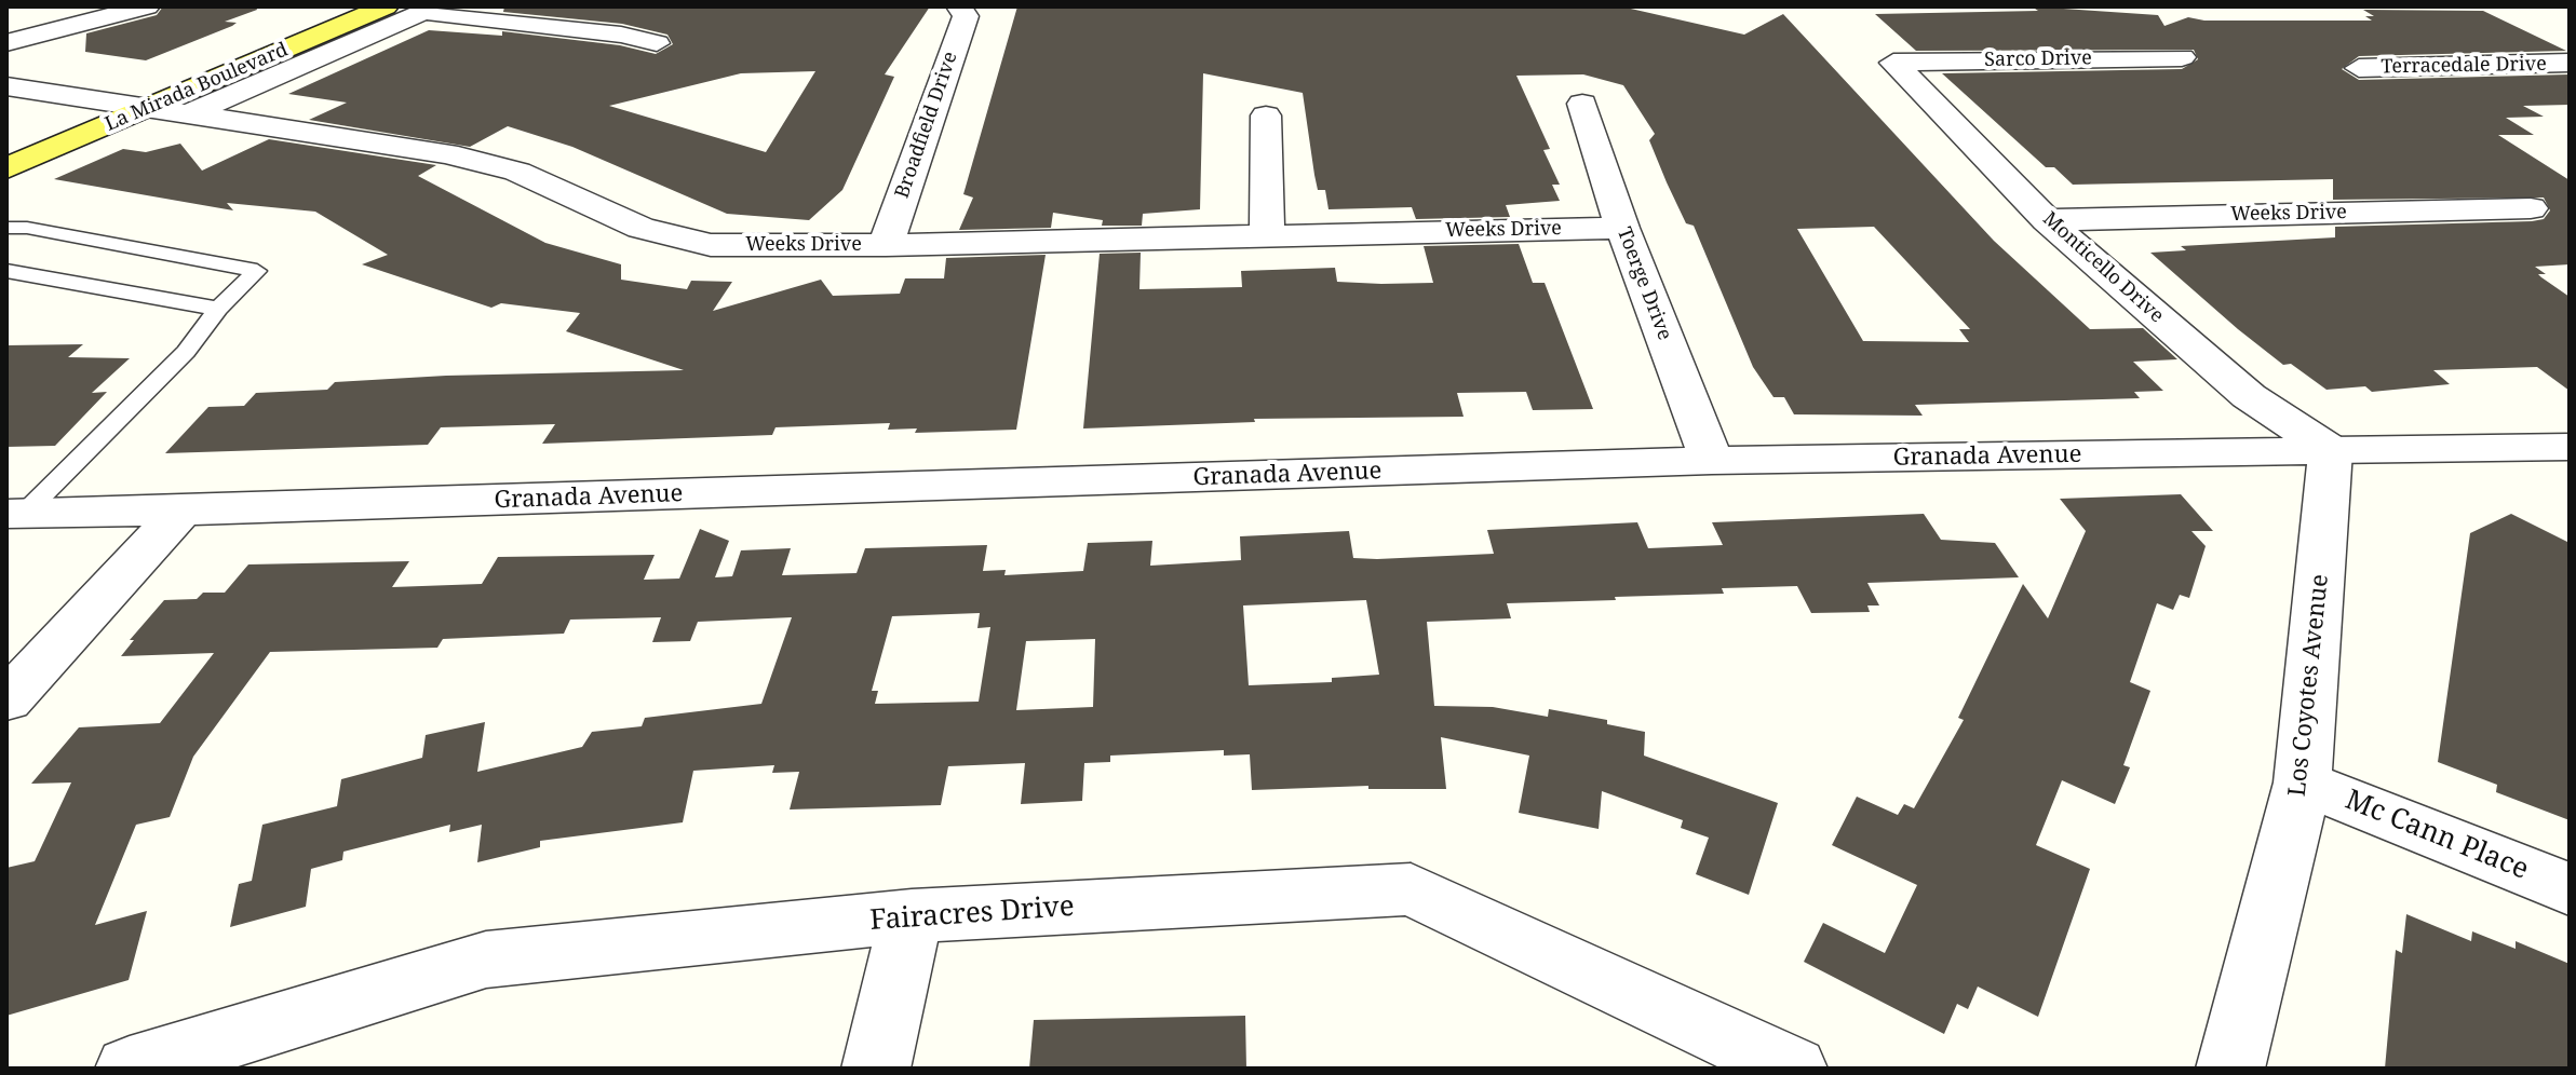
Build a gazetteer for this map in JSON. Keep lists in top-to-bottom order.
{
  "streets": {
    "main road": ["La Mirada Boulevard"],
    "street": [
      "Sarco Drive",
      "Terracedale Drive",
      "Broadfield Drive",
      "Weeks Drive",
      "Monticello Drive",
      "Toerge Drive",
      "Granada Avenue",
      "Los Coyotes Avenue",
      "Mc Cann Place",
      "Fairacres Drive"
    ]
  },
  "crossings": [
    ["Sarco Drive", "Monticello Drive"],
    ["La Mirada Boulevard", "Weeks Drive"],
    ["Broadfield Drive", "Weeks Drive"],
    ["Weeks Drive", "Monticello Drive"],
    ["Weeks Drive", "Toerge Drive"],
    ["Monticello Drive", "Granada Avenue"],
    ["Monticello Drive", "Los Coyotes Avenue"],
    ["Toerge Drive", "Granada Avenue"],
    ["Granada Avenue", "Los Coyotes Avenue"],
    ["Los Coyotes Avenue", "Mc Cann Place"]
  ]
}
